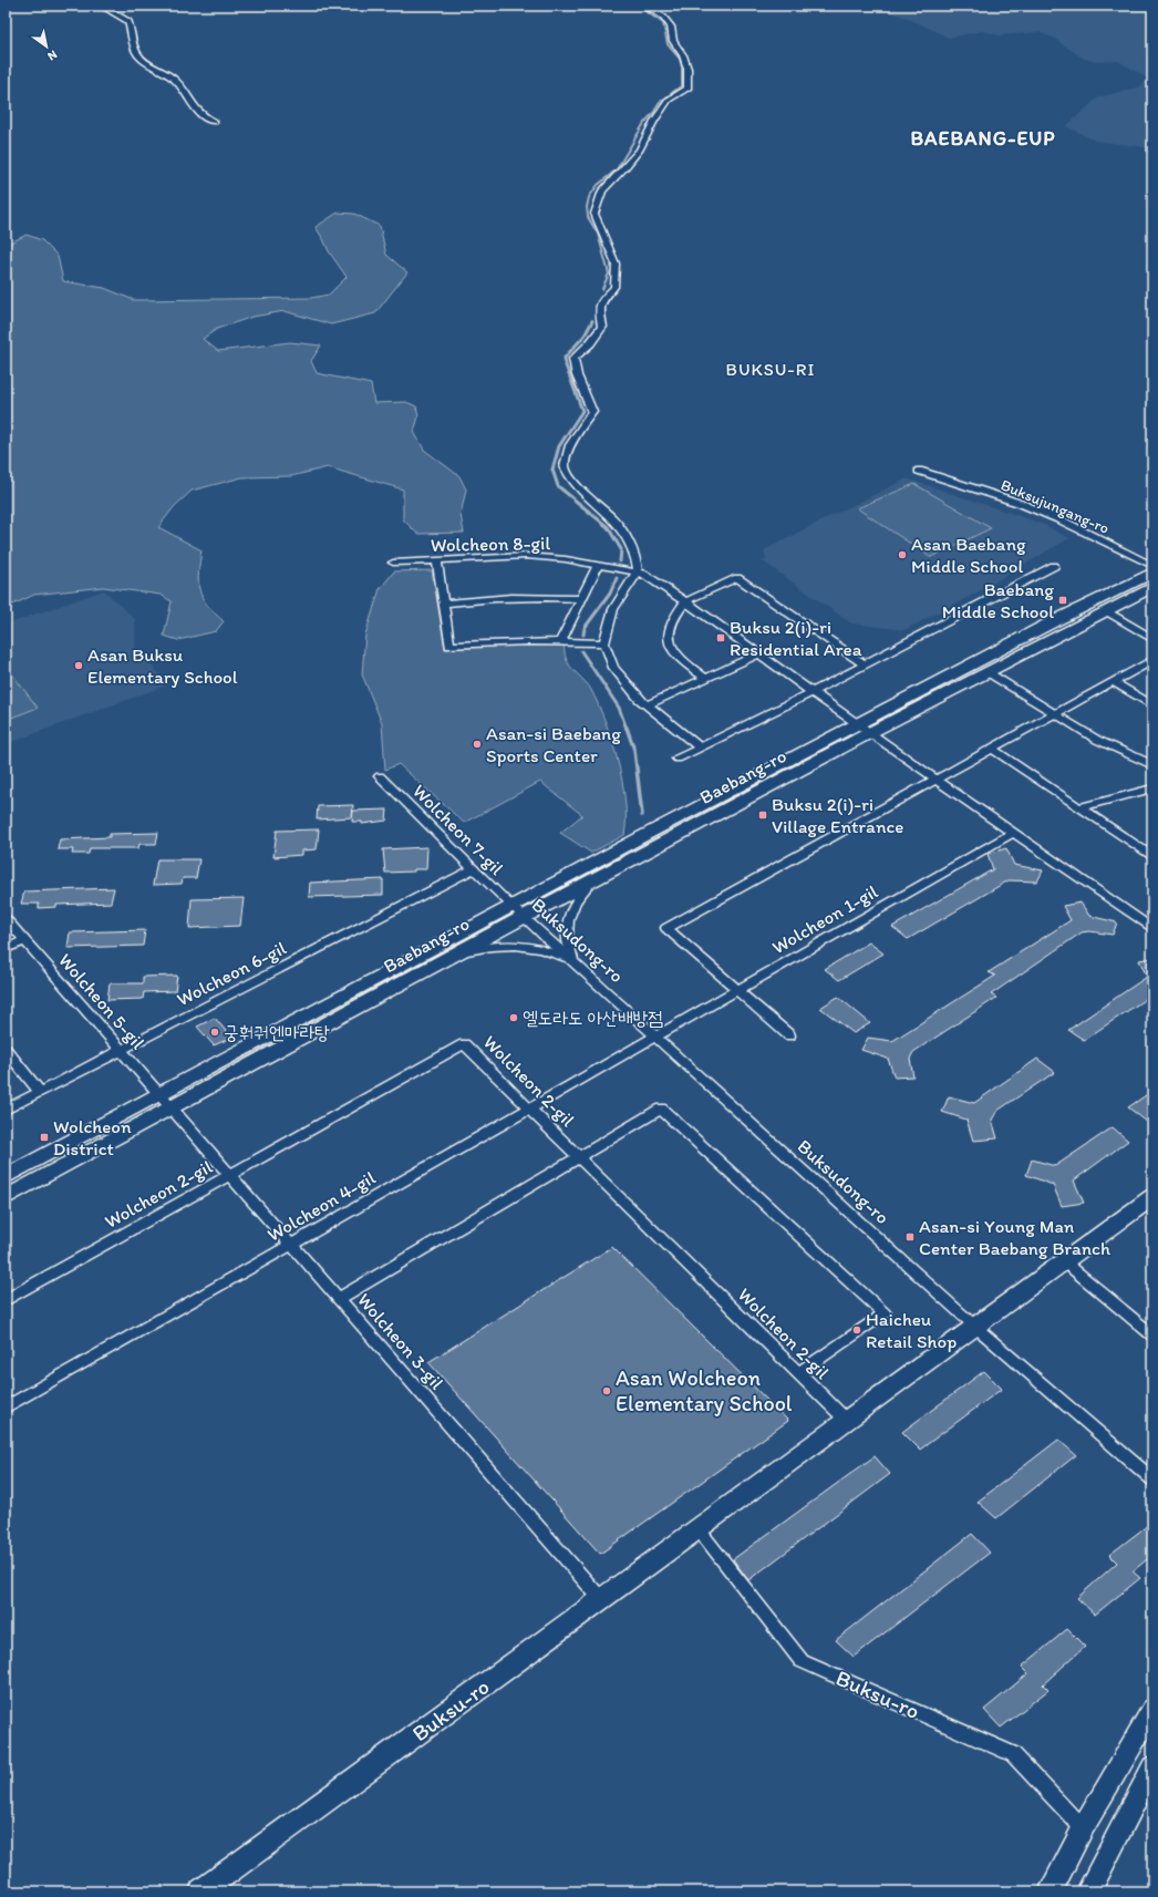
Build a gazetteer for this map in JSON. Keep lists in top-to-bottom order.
{
  "streets": {
    "street": [
      "Buksujungang-ro",
      "Wolcheon 8-gil",
      "Baebang-ro",
      "Wolcheon 7-gil",
      "Wolcheon 1-gil",
      "Buksudong-ro",
      "Wolcheon 6-gil",
      "Wolcheon 5-gil",
      "Wolcheon 2-gil",
      "Wolcheon 4-gil",
      "Wolcheon 3-gil",
      "Buksu-ro"
    ]
  },
  "crossings": [
    ["Buksujungang-ro", "Baebang-ro"],
    ["Wolcheon 8-gil", "Baebang-ro"],
    ["Baebang-ro", "Wolcheon 7-gil"],
    ["Baebang-ro", "Buksudong-ro"],
    ["Baebang-ro", "Wolcheon 5-gil"],
    ["Baebang-ro", "Wolcheon 3-gil"],
    ["Wolcheon 7-gil", "Buksudong-ro"],
    ["Wolcheon 7-gil", "Wolcheon 6-gil"],
    ["Wolcheon 1-gil", "Buksudong-ro"],
    ["Wolcheon 1-gil", "Wolcheon 4-gil"],
    ["Buksudong-ro", "Wolcheon 4-gil"],
    ["Buksudong-ro", "Buksu-ro"],
    ["Wolcheon 6-gil", "Wolcheon 5-gil"],
    ["Wolcheon 5-gil", "Wolcheon 3-gil"],
    ["Wolcheon 2-gil", "Wolcheon 4-gil"],
    ["Wolcheon 2-gil", "Wolcheon 3-gil"],
    ["Wolcheon 2-gil", "Buksu-ro"],
    ["Wolcheon 4-gil", "Wolcheon 3-gil"],
    ["Wolcheon 3-gil", "Buksu-ro"]
  ],
  "districts": ["BAEBANG-EUP", "BUKSU-RI"],
  "places": {
    "other": [
      "Asan Baebang Middle School",
      "Asan Buksu Elementary School",
      "Asan-si Baebang Sports Center",
      "엘도라도 아산배방점",
      "궁훠궈엔마라탕",
      "Haicheu Retail Shop",
      "Asan Wolcheon Elementary School"
    ],
    "transit": [
      "Baebang Middle School",
      "Buksu 2(i)-ri Residential Area",
      "Buksu 2(i)-ri Village Entrance",
      "Wolcheon District",
      "Asan-si Young Man Center Baebang Branch"
    ]
  },
  "north": "bottom right"
}
